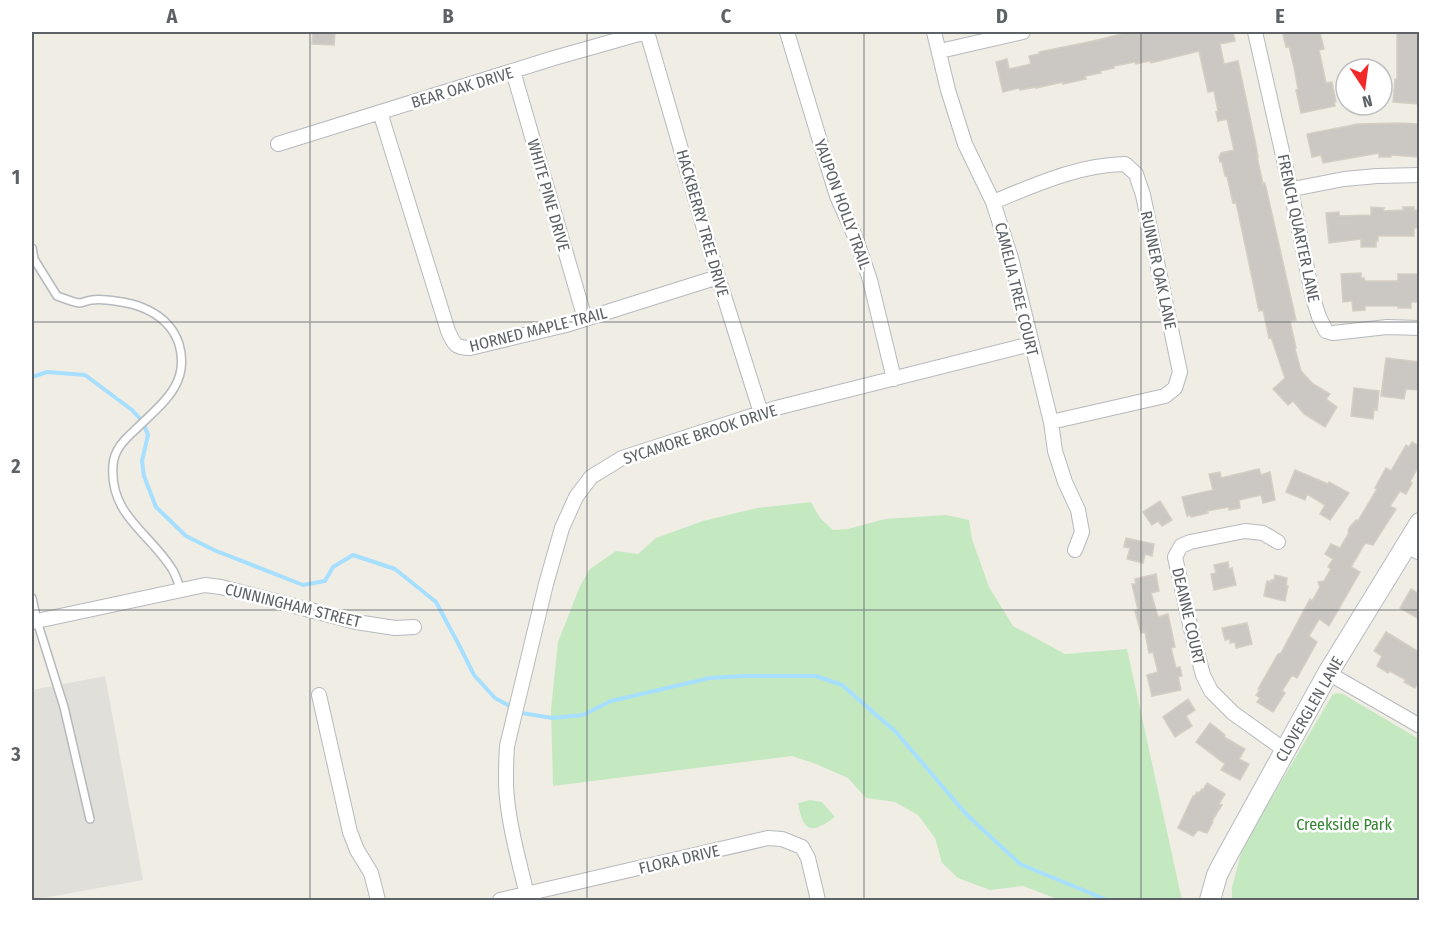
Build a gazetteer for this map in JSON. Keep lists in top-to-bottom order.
{
  "streets": {
    "street": [
      "BEAR OAK DRIVE",
      "WHITE PINE DRIVE",
      "YAUPON HOLLY TRAIL",
      "HACKBERRY TREE DRIVE",
      "FRENCH QUARTER LANE",
      "RUNNER OAK LANE",
      "CAMELIA TREE COURT",
      "HORNED MAPLE TRAIL",
      "SYCAMORE BROOK DRIVE",
      "CUNNINGHAM STREET",
      "DEANNE COURT",
      "CLOVERGLEN LANE",
      "FLORA DRIVE"
    ]
  },
  "crossings": [
    ["BEAR OAK DRIVE", "WHITE PINE DRIVE"],
    ["BEAR OAK DRIVE", "HACKBERRY TREE DRIVE"],
    ["BEAR OAK DRIVE", "HORNED MAPLE TRAIL"],
    ["WHITE PINE DRIVE", "HORNED MAPLE TRAIL"],
    ["YAUPON HOLLY TRAIL", "SYCAMORE BROOK DRIVE"],
    ["HACKBERRY TREE DRIVE", "HORNED MAPLE TRAIL"],
    ["HACKBERRY TREE DRIVE", "SYCAMORE BROOK DRIVE"],
    ["RUNNER OAK LANE", "CAMELIA TREE COURT"],
    ["CAMELIA TREE COURT", "SYCAMORE BROOK DRIVE"],
    ["SYCAMORE BROOK DRIVE", "FLORA DRIVE"],
    ["DEANNE COURT", "CLOVERGLEN LANE"]
  ],
  "parks": ["Creekside Park"],
  "north": "bottom",
  "grid": {
    "columns": [
      "A",
      "B",
      "C",
      "D",
      "E"
    ],
    "rows": ["1", "2", "3"]
  }
}
